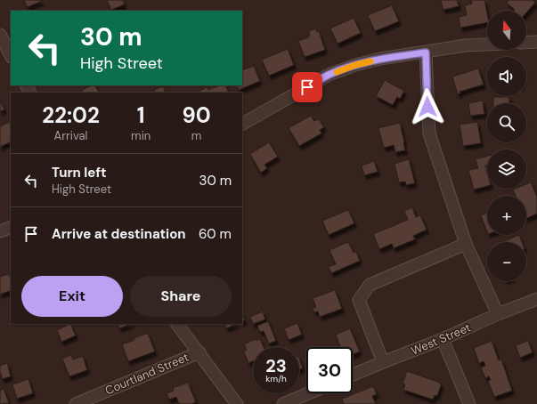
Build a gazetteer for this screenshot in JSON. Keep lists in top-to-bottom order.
{
  "streets": {
    "street": ["West Street", "Courtland Street"]
  },
  "north": "top",
  "page": {
    "map_buttons": ["+", "−"],
    "turn": ["30 m", "High Street"],
    "eta": [
      "22:02",
      "Arrival",
      "1",
      "min",
      "90",
      "m"
    ],
    "list": [
      {
        "name": "Turn left",
        "note": "High Street",
        "value": "30 m"
      },
      {
        "name": "Arrive at destination",
        "value": "60 m"
      }
    ],
    "buttons": ["Exit", "Share"],
    "speed": "23 km/h",
    "limit": "30"
  }
}
